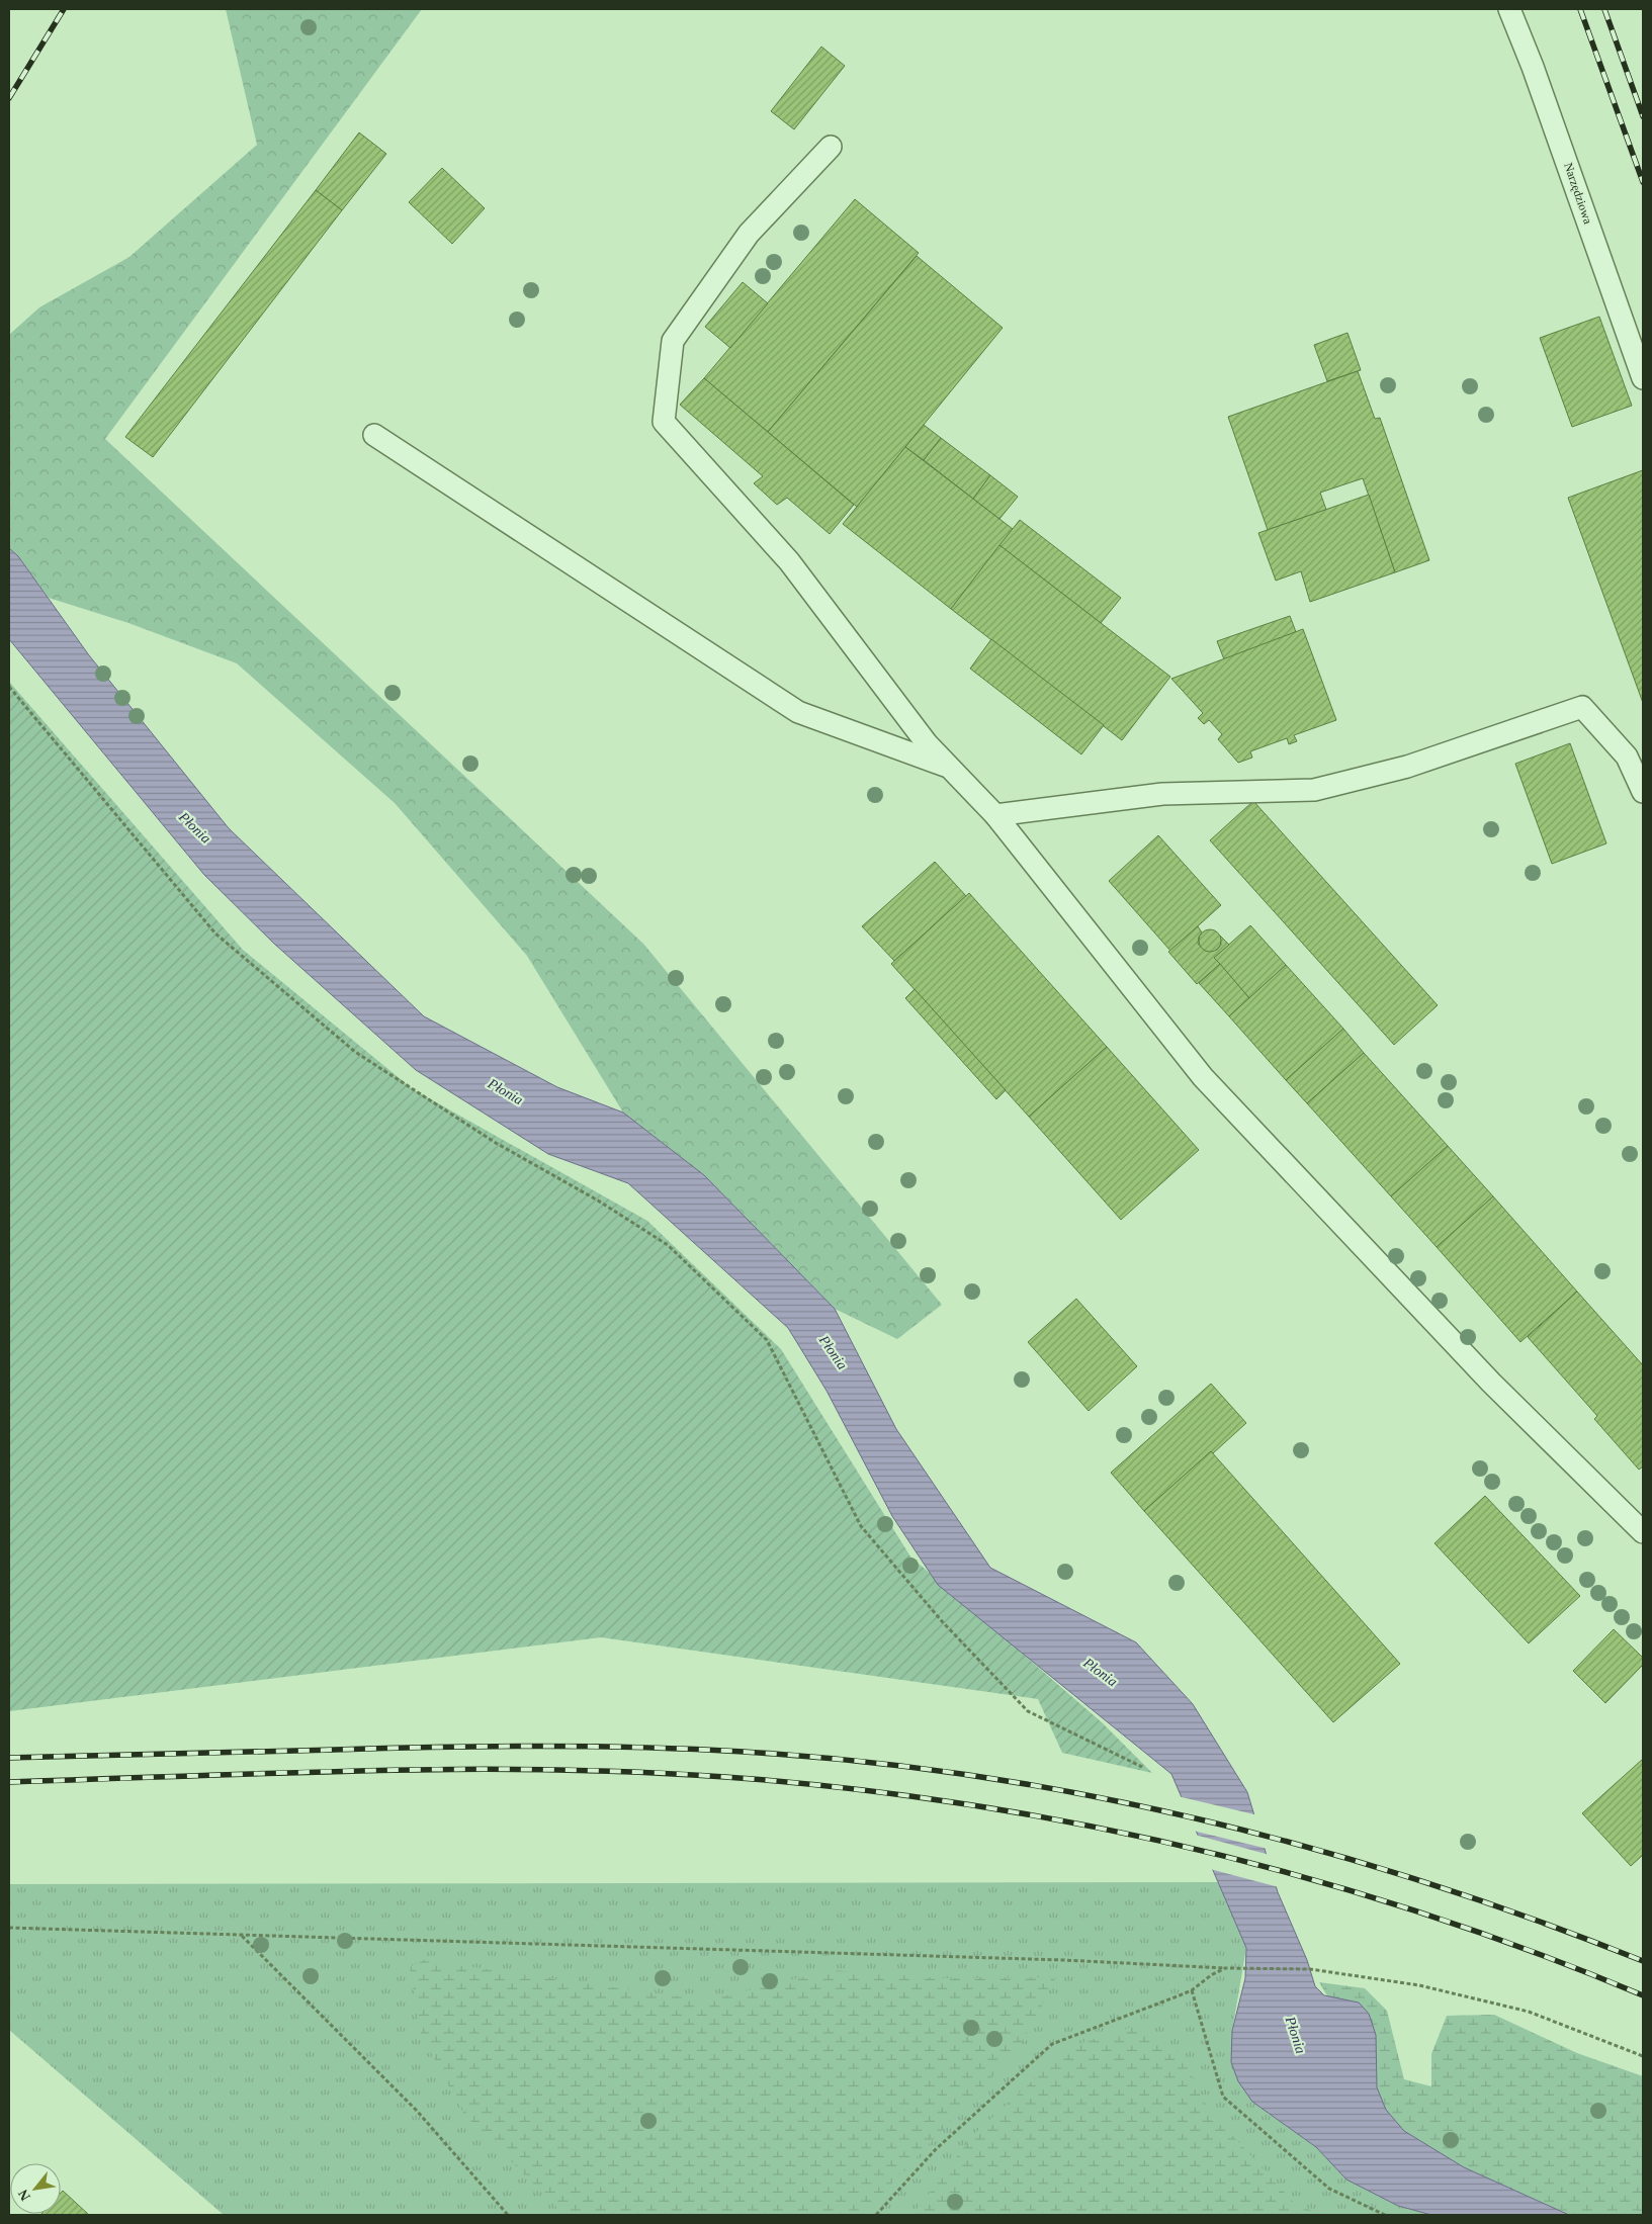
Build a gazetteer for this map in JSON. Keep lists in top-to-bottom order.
{
  "streets": {
    "lane": ["Narzędziowa"]
  },
  "water": ["Płonia"],
  "north": "bottom left"
}
